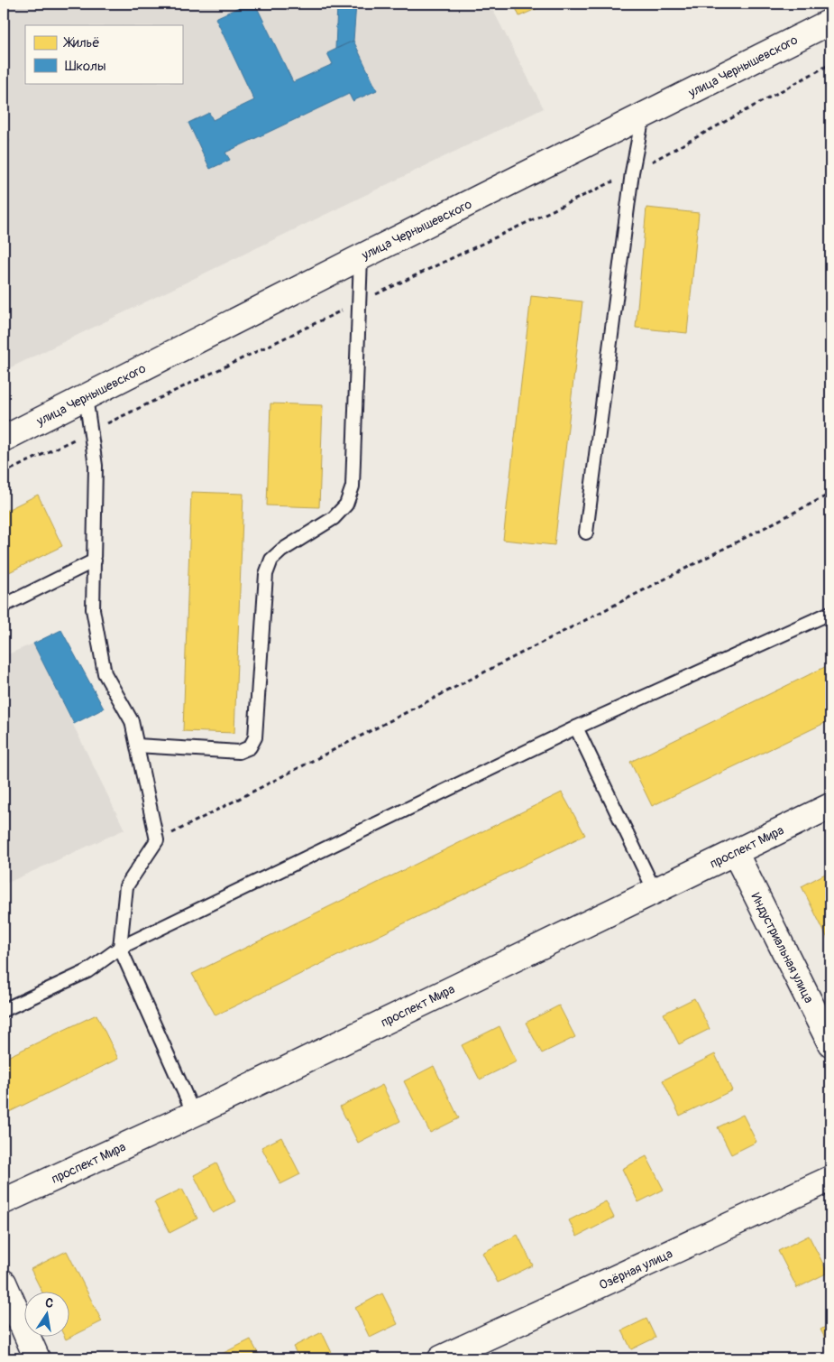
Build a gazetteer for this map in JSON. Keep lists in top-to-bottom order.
{
  "streets": {
    "street": [
      "улица Чернышевского",
      "проспект Мира",
      "Индустриальная улица",
      "Озёрная улица"
    ]
  },
  "crossings": [
    ["проспект Мира", "Индустриальная улица"]
  ],
  "legend": ["Жильё", "Школы"],
  "north": "top"
}
